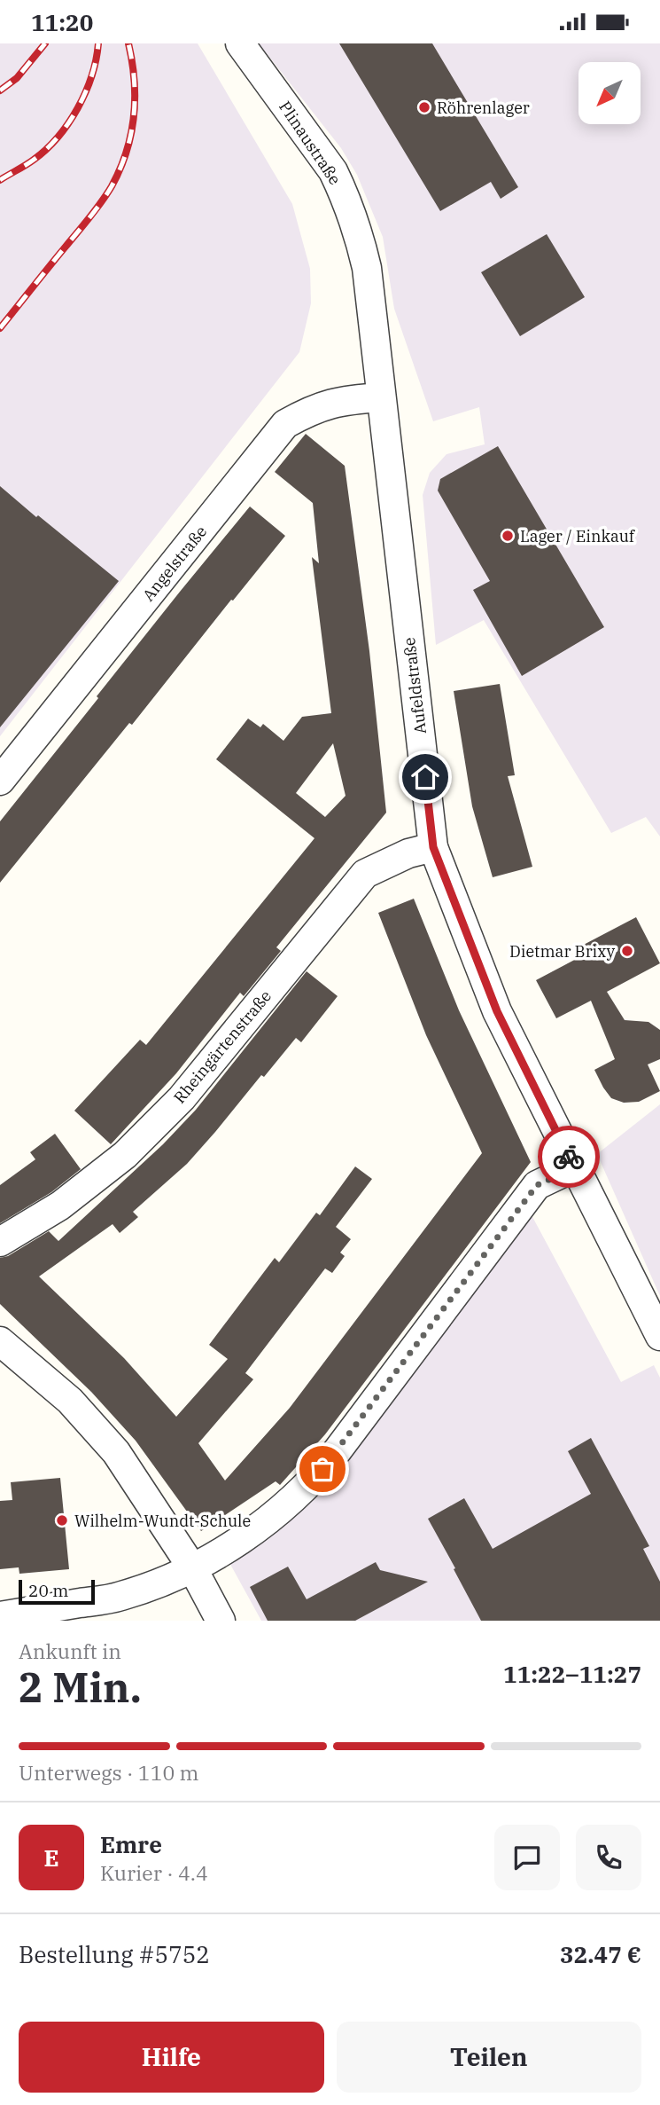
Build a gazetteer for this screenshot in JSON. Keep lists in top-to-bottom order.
{
  "streets": {
    "street": [
      "Plinaustraße",
      "Angelstraße",
      "Aufeldstraße",
      "Rheingärtenstraße"
    ]
  },
  "crossings": [
    ["Plinaustraße", "Angelstraße"],
    ["Plinaustraße", "Aufeldstraße"],
    ["Angelstraße", "Aufeldstraße"],
    ["Aufeldstraße", "Rheingärtenstraße"]
  ],
  "places": [
    "Röhrenlager",
    "Lager / Einkauf",
    "Dietmar Brixy",
    "Wilhelm-Wundt-Schule"
  ],
  "scale_bar": "20 m",
  "north": "bottom left",
  "page": {
    "status": "11:20",
    "scale": "20 m",
    "heading": ["2 Min.", "Ankunft in", "11:22–11:27"],
    "panel": [
      "Emre",
      "Kurier · 4.4",
      "Bestellung #5752",
      "32.47 €"
    ],
    "bar": "Unterwegs · 110 m",
    "round": "E",
    "buttons": ["Hilfe", "Teilen"]
  }
}
